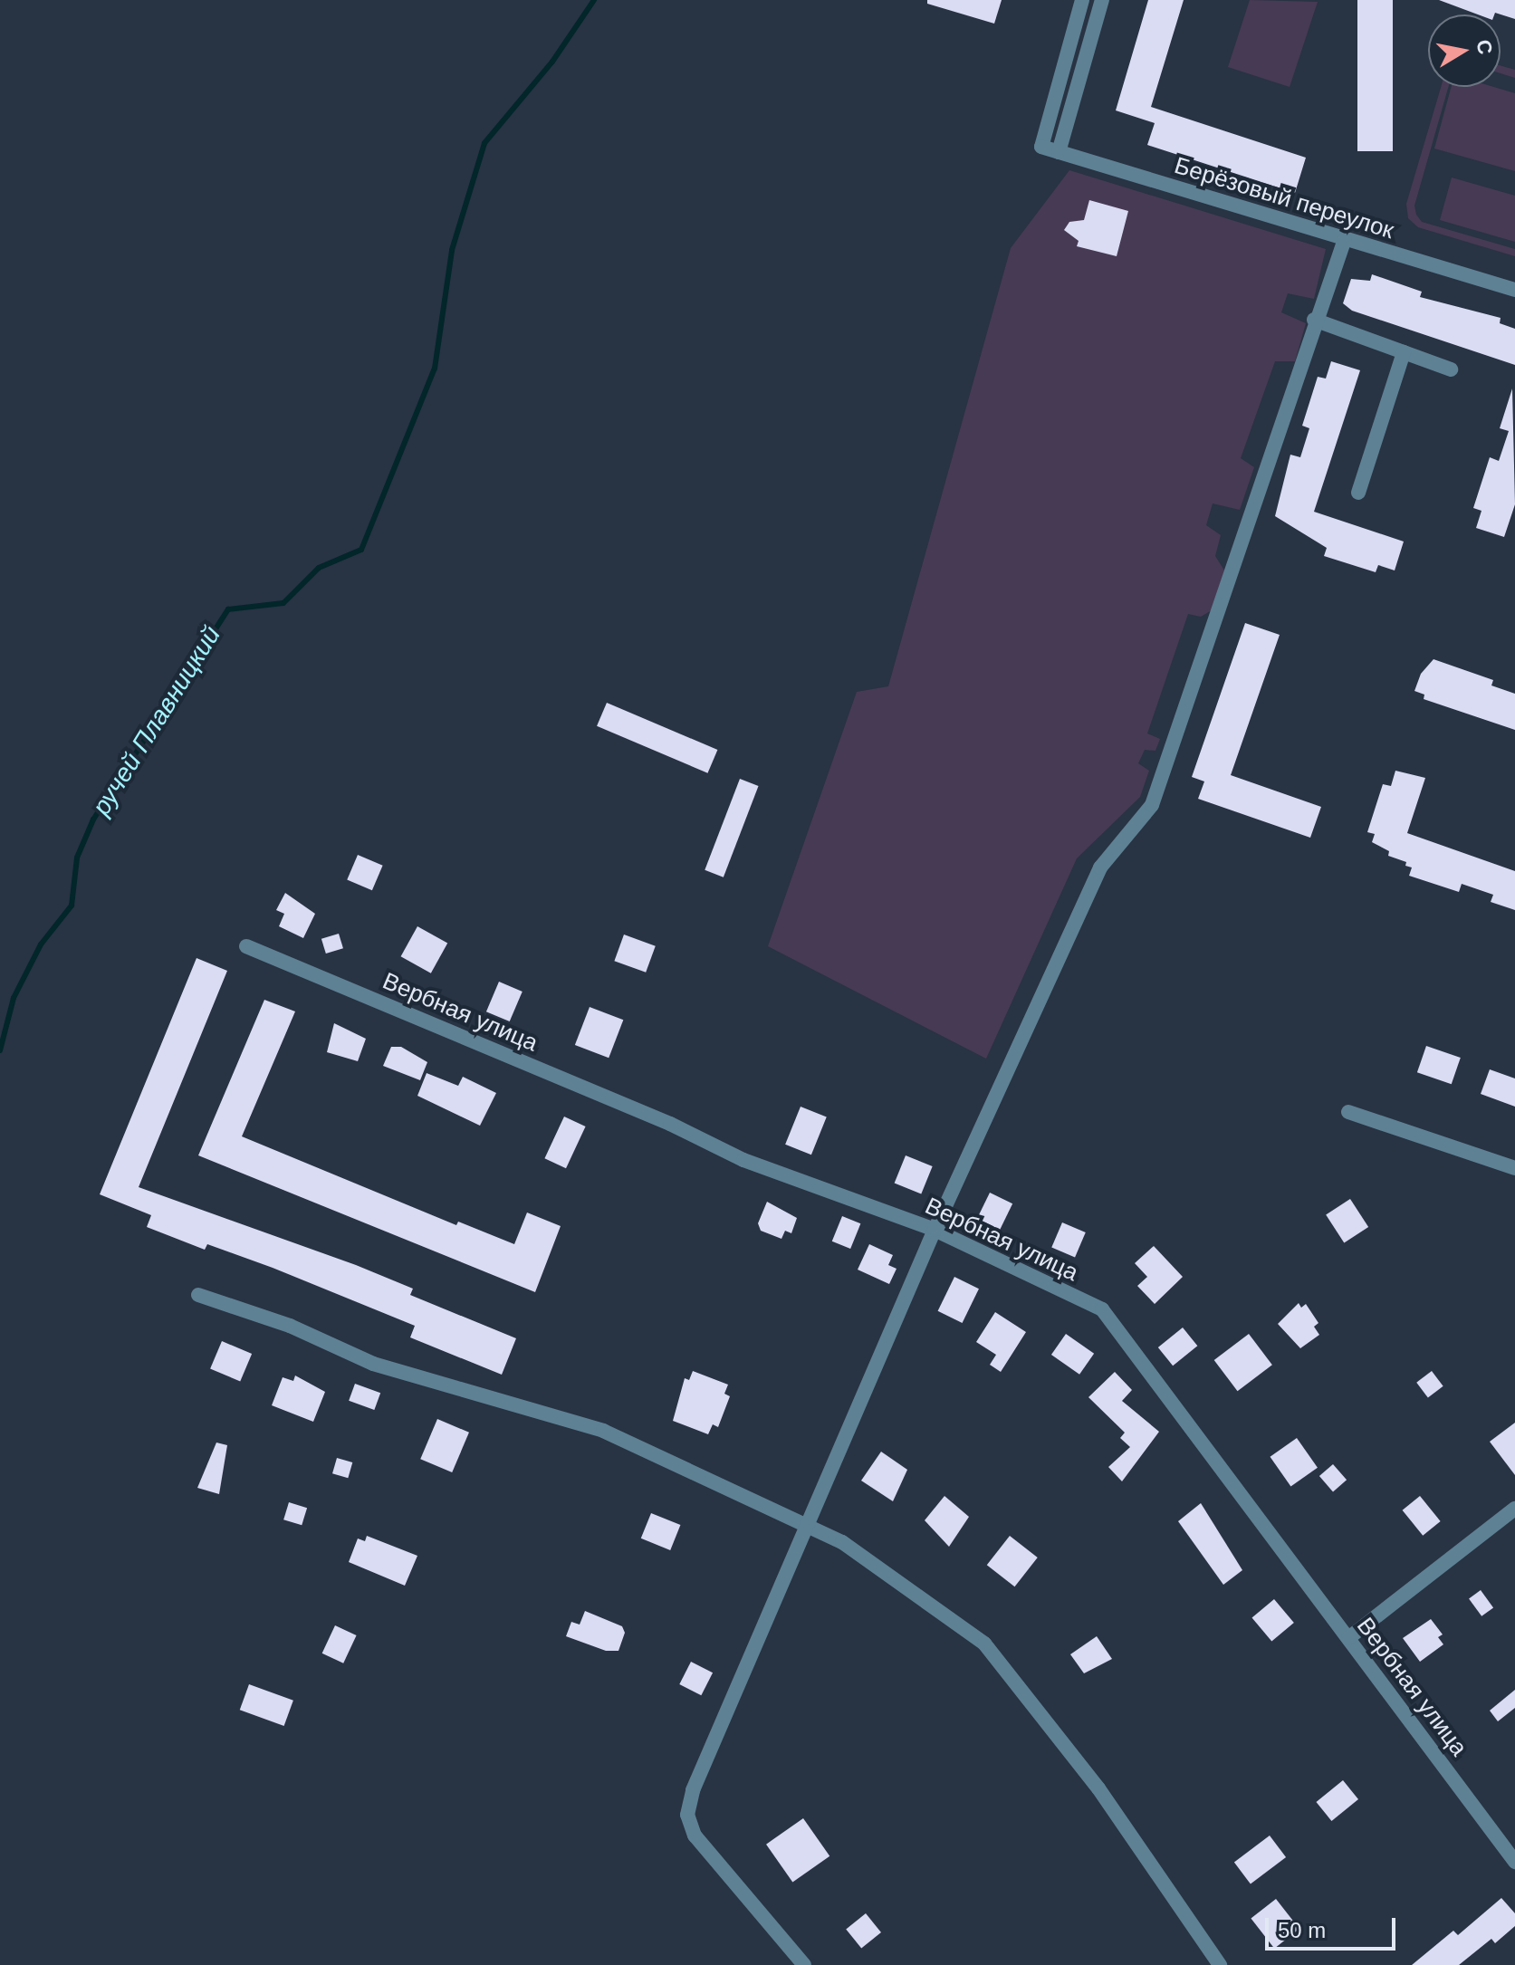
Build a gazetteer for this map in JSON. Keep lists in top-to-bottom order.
{
  "streets": {
    "street": ["Берёзовый переулок", "Вербная улица"]
  },
  "water": ["ручей Плавницкий"],
  "scale_bar": "50 m",
  "north": "right"
}
